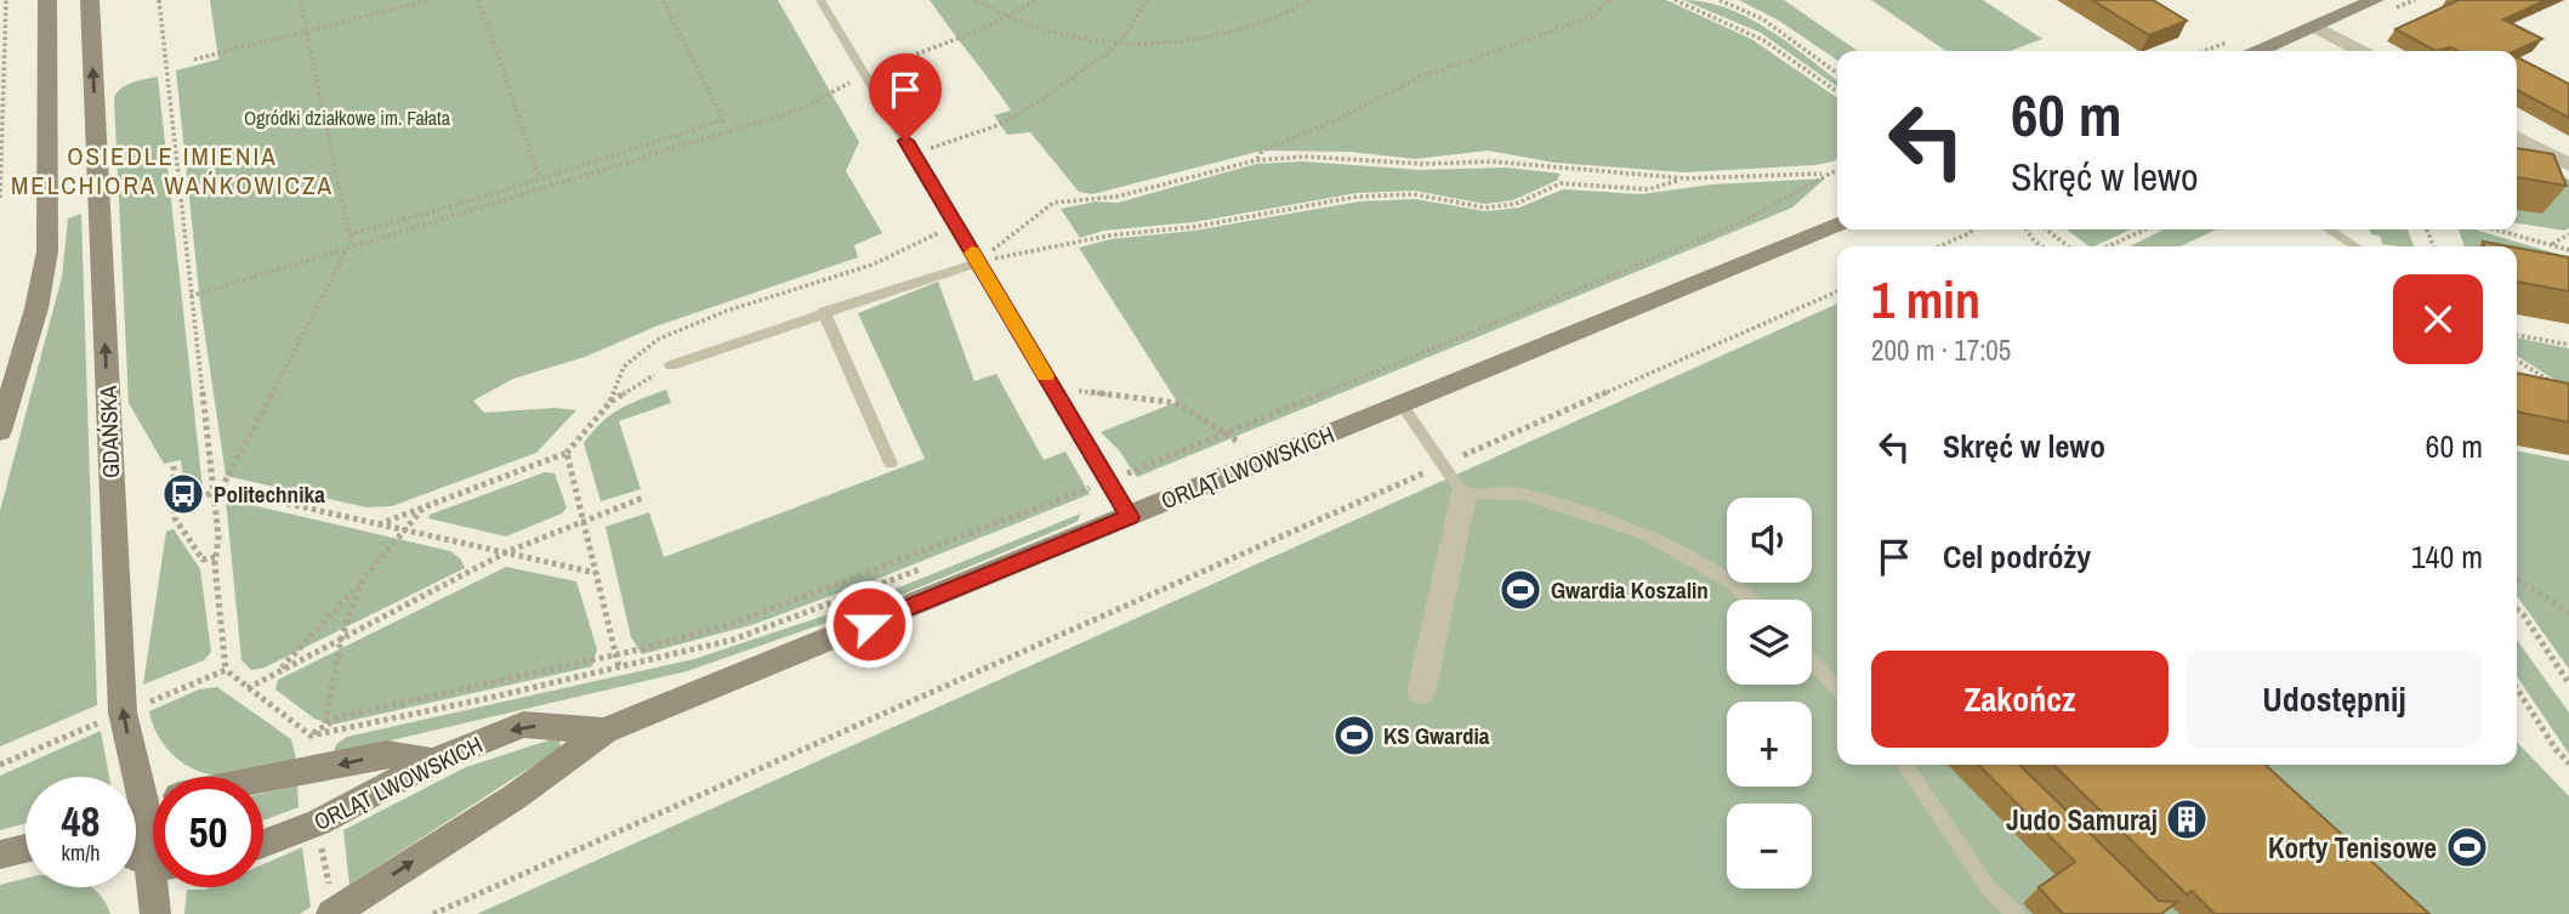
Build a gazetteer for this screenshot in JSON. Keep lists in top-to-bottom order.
{
  "streets": {
    "main road": ["GDAŃSKA", "ORLĄT LWOWSKICH"]
  },
  "districts": ["OSIEDLE IMIENIA MELCHIORA WAŃKOWICZA"],
  "parks": ["Ogródki działkowe im. Fałata"],
  "places": {
    "bus stop": ["Politechnika"],
    "sports": ["Gwardia Koszalin", "KS Gwardia", "Korty Tenisowe"],
    "building": ["Judo Samuraj"]
  },
  "page": {
    "turn": ["60 m", "Skręć w lewo"],
    "heading": ["1 min", "200 m · 17:05"],
    "list": [
      {
        "name": "Skręć w lewo",
        "value": "60 m"
      },
      {
        "name": "Cel podróży",
        "value": "140 m"
      }
    ],
    "map_buttons": ["+", "−"],
    "buttons": ["Zakończ", "Udostępnij"],
    "speed": "48 km/h",
    "limit": "50"
  }
}
